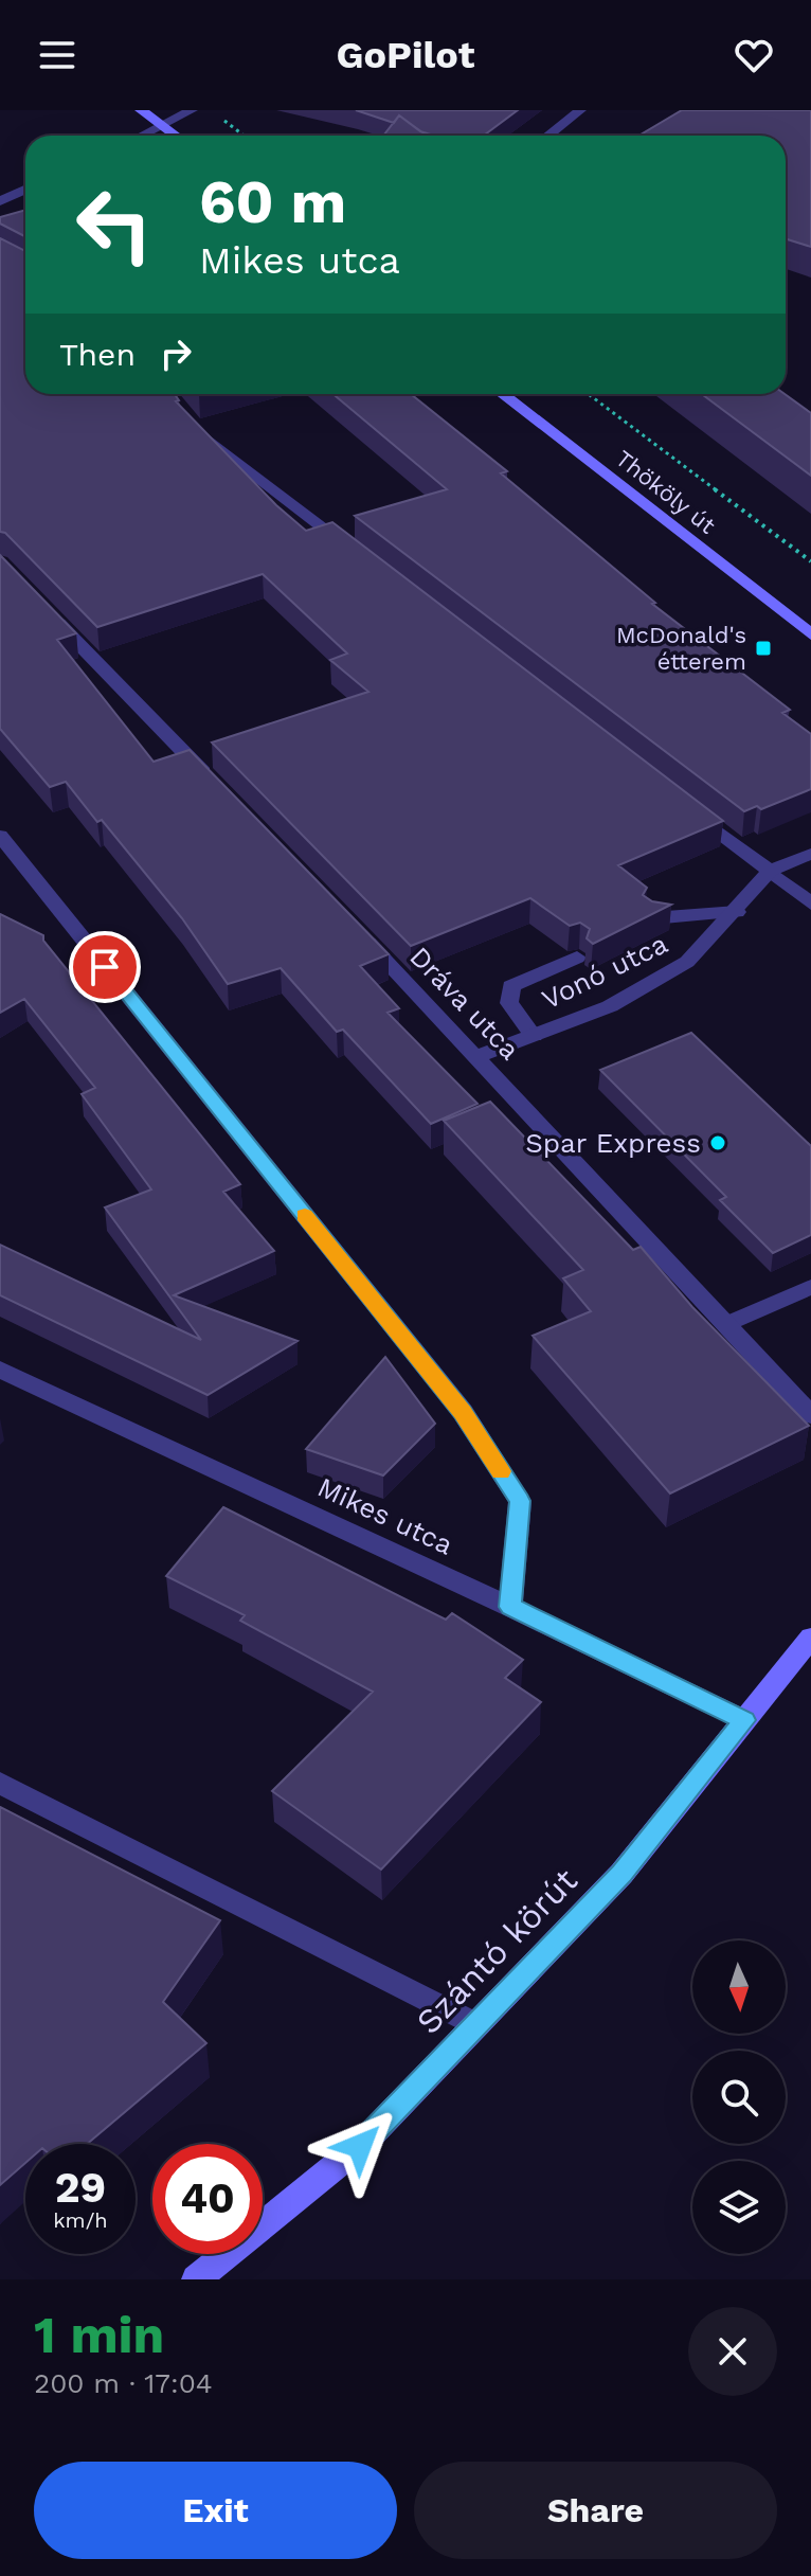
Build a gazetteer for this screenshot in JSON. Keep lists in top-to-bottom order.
{
  "streets": {
    "street": [
      "Thököly út",
      "Vonó utca",
      "Dráva utca",
      "Mikes utca",
      "Szántó körút"
    ]
  },
  "crossings": [
    ["Vonó utca", "Dráva utca"],
    ["Mikes utca", "Szántó körút"]
  ],
  "places": {
    "transit": ["McDonald's étterem"],
    "other": ["Spar Express"]
  },
  "north": "bottom",
  "page": {
    "header": "GoPilot",
    "turn": ["60 m", "Mikes utca"],
    "then": "Then",
    "speed": "29 km/h",
    "limit": "40",
    "heading": ["1 min", "200 m · 17:04"],
    "buttons": ["Exit", "Share"]
  }
}
